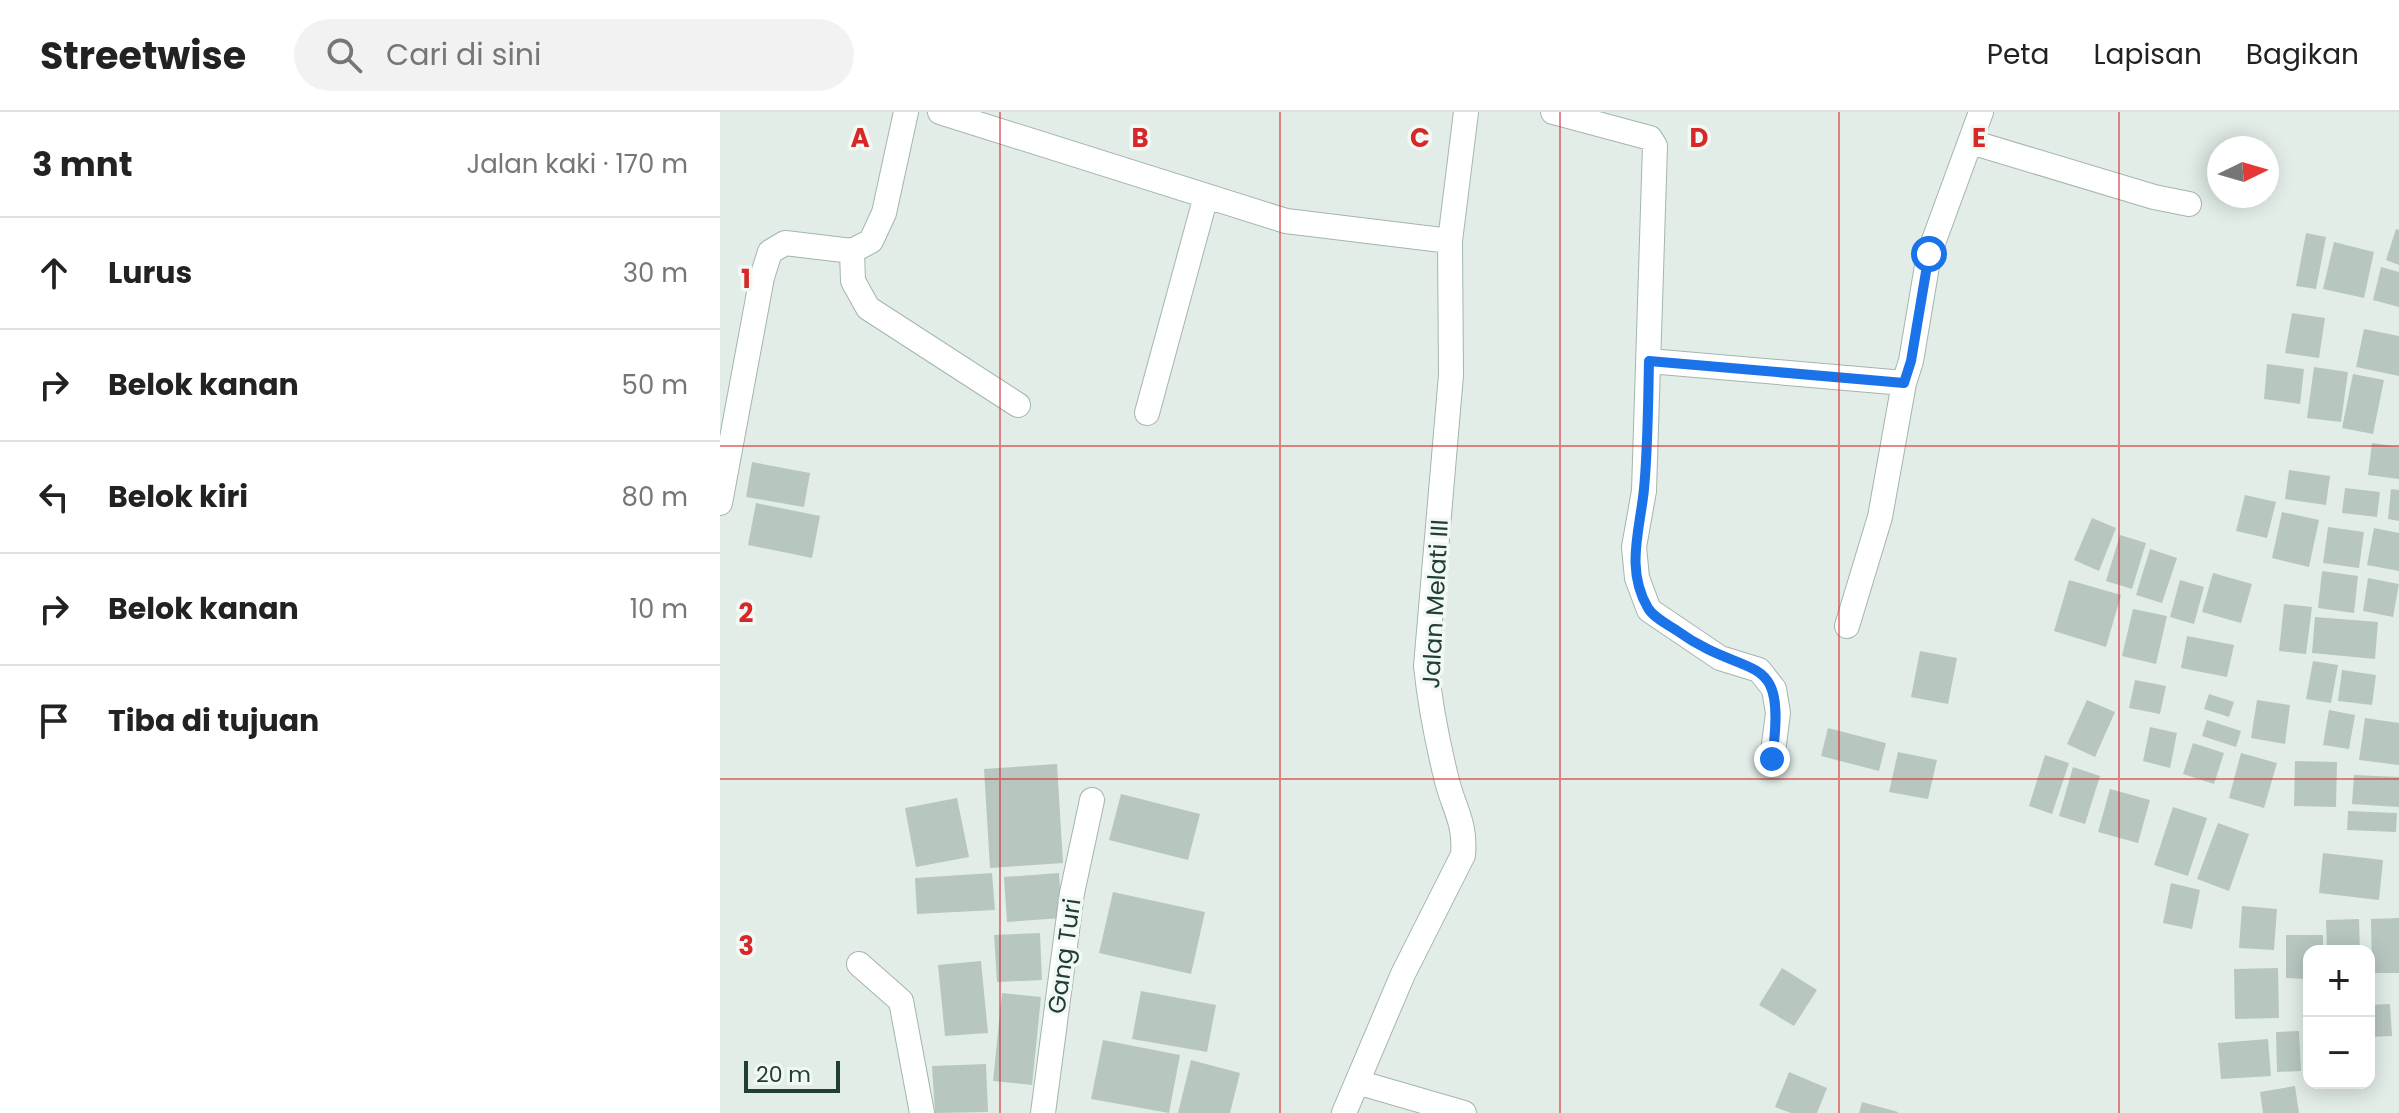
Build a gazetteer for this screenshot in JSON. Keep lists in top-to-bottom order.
{
  "streets": {
    "street": ["Jalan Melati III", "Gang Turi"]
  },
  "scale_bar": "20 m",
  "north": "right",
  "page": {
    "header": "Streetwise",
    "search": "Cari di sini",
    "nav": ["Peta", "Lapisan", "Bagikan"],
    "heading": ["3 mnt", "Jalan kaki · 170 m"],
    "list": [
      ["Lurus", "30 m"],
      ["Belok kanan", "50 m"],
      ["Belok kiri", "80 m"],
      ["Belok kanan", "10 m"],
      "Tiba di tujuan"
    ],
    "map_buttons": ["+", "−"],
    "scale": "20 m"
  },
  "grid": {
    "columns": [
      "A",
      "B",
      "C",
      "D",
      "E"
    ],
    "rows": ["1", "2", "3"]
  }
}
